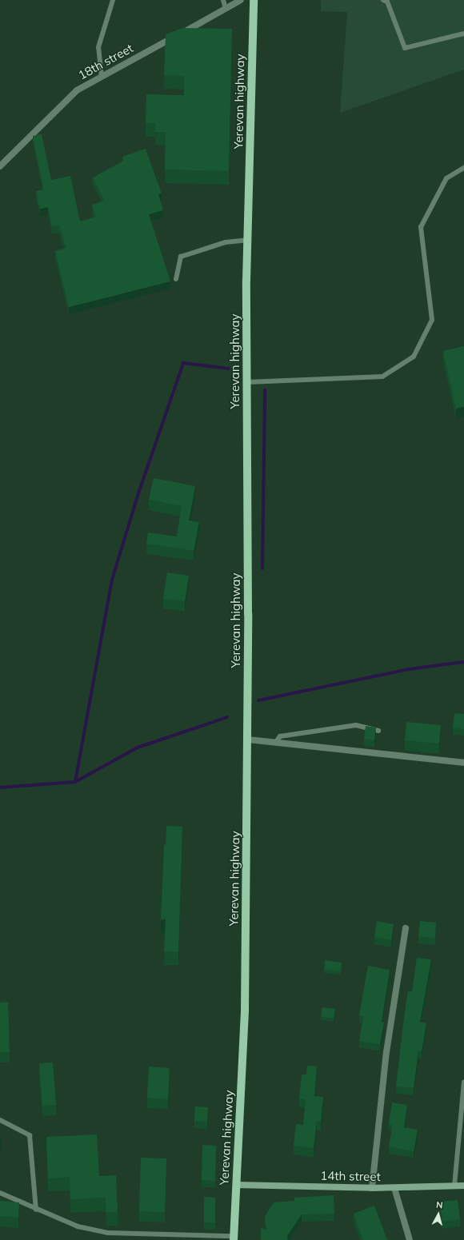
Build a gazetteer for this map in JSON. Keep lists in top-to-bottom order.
{
  "streets": {
    "main road": ["Yerevan highway"],
    "street": ["18th street", "14th street"]
  },
  "crossings": [
    ["Yerevan highway", "14th street"]
  ],
  "north": "top"
}
